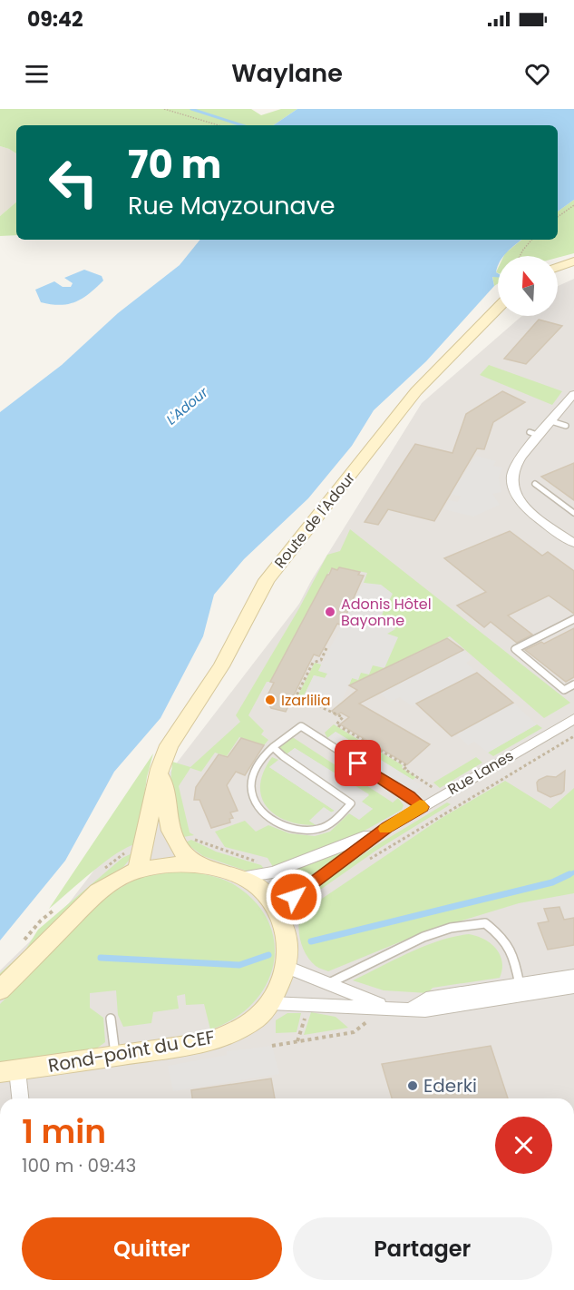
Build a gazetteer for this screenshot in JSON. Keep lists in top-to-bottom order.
{
  "streets": {
    "main road": ["Route de l'Adour", "Rond-point du CEF"],
    "street": ["Rue Lanes"]
  },
  "crossings": [
    ["Route de l'Adour", "Rond-point du CEF"],
    ["Rue Lanes", "Rond-point du CEF"]
  ],
  "water": ["L'Adour"],
  "places": ["Adonis Hôtel Bayonne", "Izarlilia", "Ederki"],
  "north": "top",
  "page": {
    "status": "09:42",
    "header": "Waylane",
    "turn": ["70 m", "Rue Mayzounave"],
    "heading": ["1 min", "100 m · 09:43"],
    "buttons": ["Quitter", "Partager"]
  }
}
